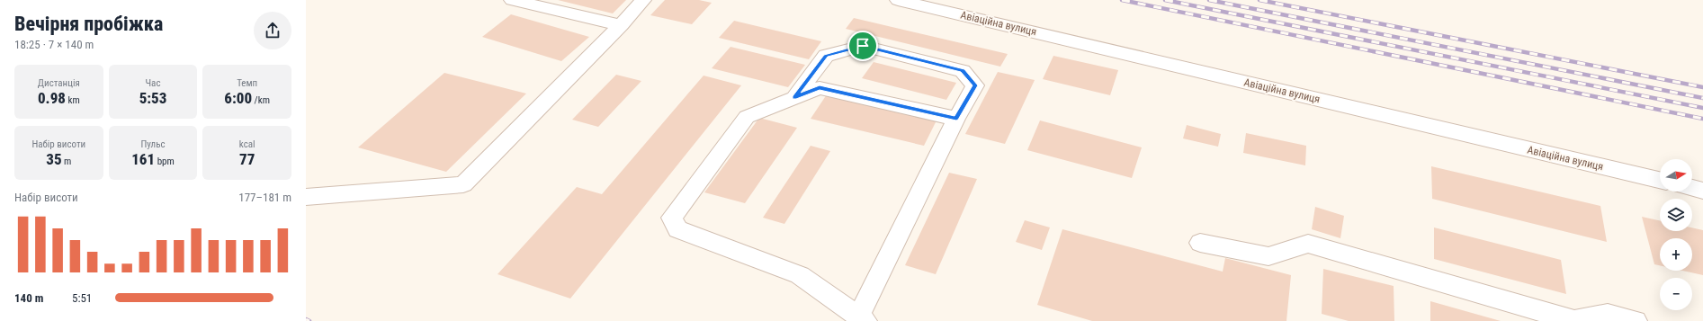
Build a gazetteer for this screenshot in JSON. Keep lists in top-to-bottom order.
{
  "streets": {
    "street": ["Авіаційна вулиця"]
  },
  "north": "right",
  "page": {
    "heading": ["Вечірня пробіжка", "18:25 · 7 × 140 m"],
    "stats": [
      ["Дистанція", "0.98 km"],
      ["Час", "5:53"],
      ["Темп", "6:00 /km"],
      ["Набір висоти", "35 m"],
      ["Пульс", "161 bpm"],
      ["kcal", "77"]
    ],
    "map_buttons": ["+", "−"],
    "chart": ["Набір висоти", "177–181 m"],
    "list": [
      {
        "name": "140 m",
        "note": "5:51"
      }
    ]
  }
}
